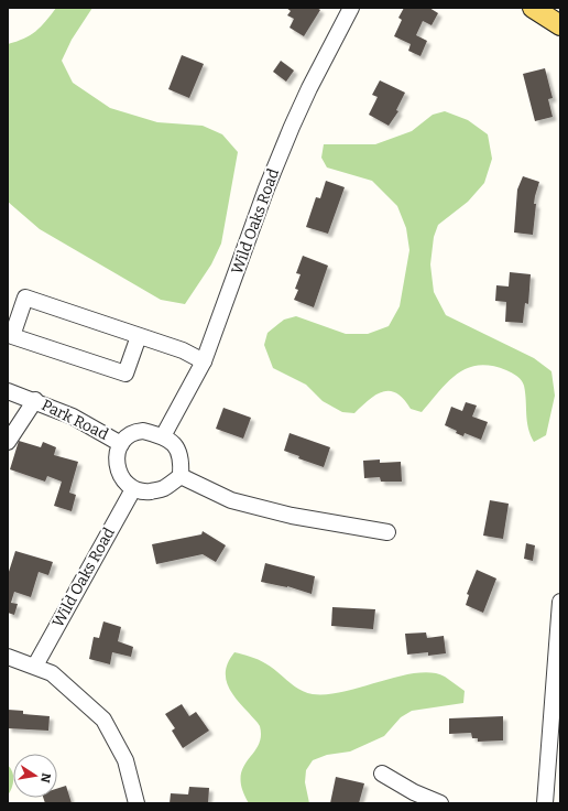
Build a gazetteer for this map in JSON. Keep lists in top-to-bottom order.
{
  "streets": {
    "street": ["Wild Oaks Road", "Park Road"]
  },
  "crossings": [
    ["Wild Oaks Road", "Park Road"]
  ],
  "north": "right"
}
